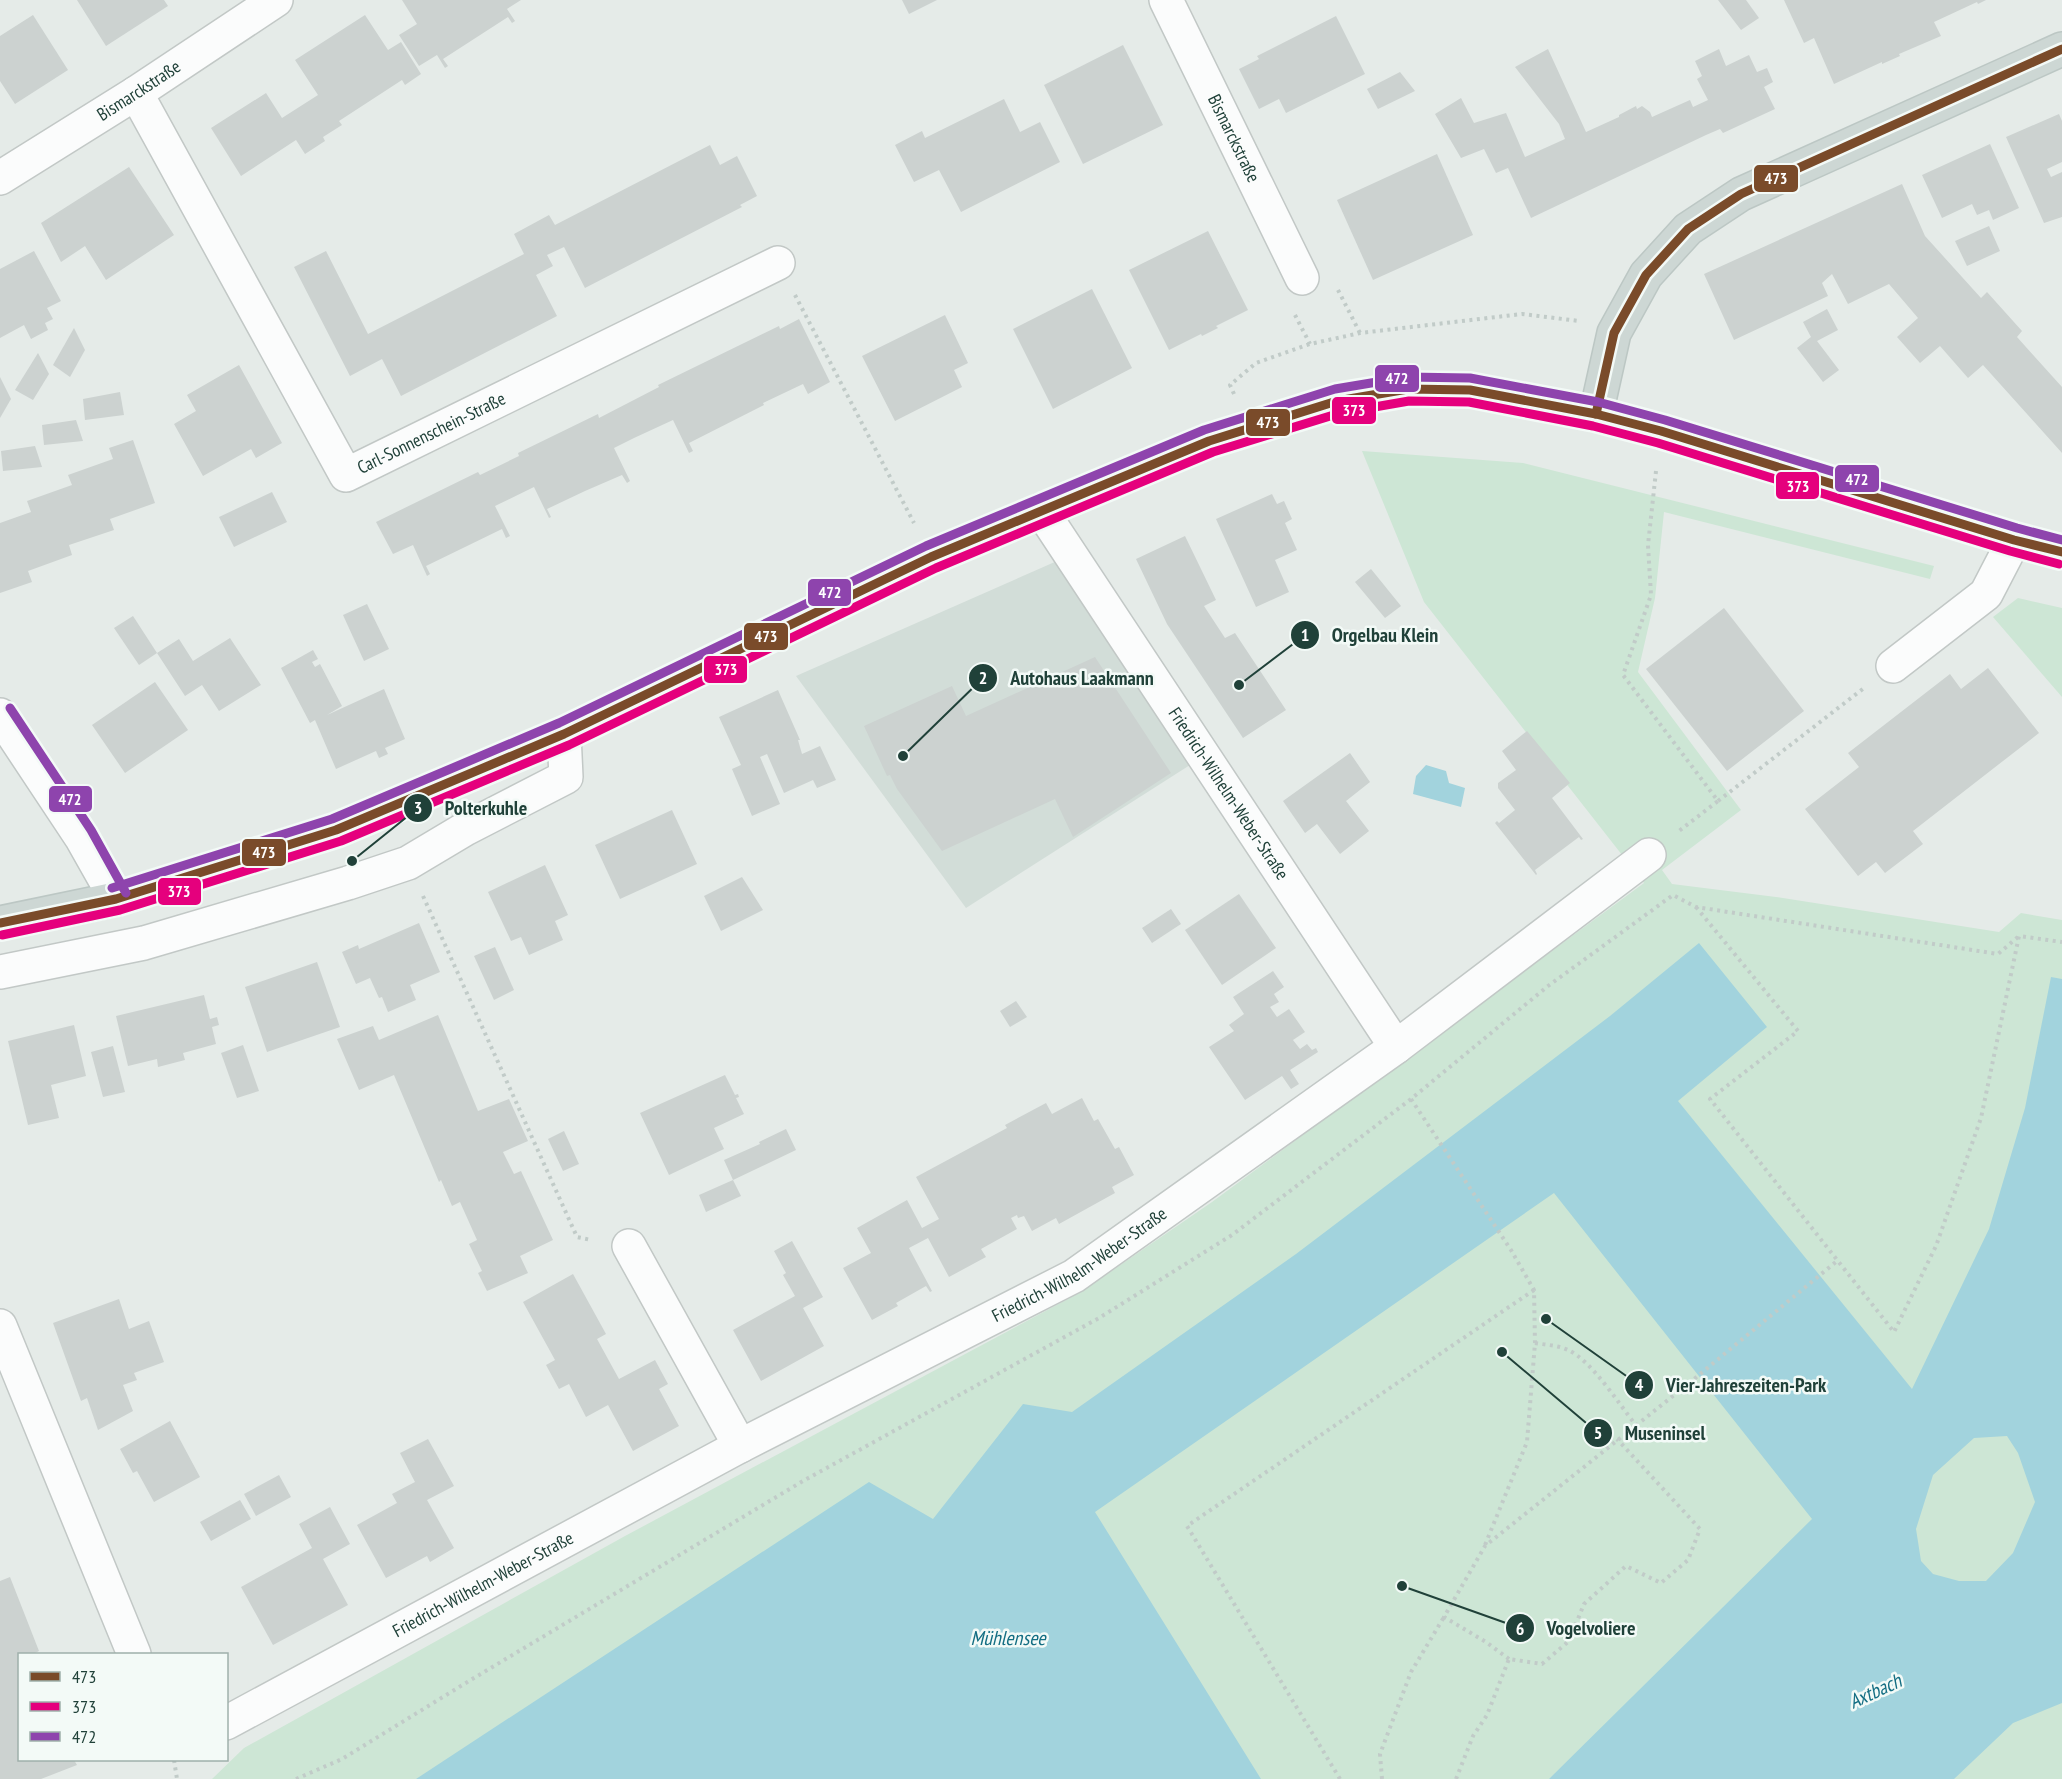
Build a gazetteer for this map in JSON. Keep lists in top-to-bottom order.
{
  "streets": {
    "street": ["Bismarckstraße", "Carl-Sonnenschein-Straße", "Friedrich-Wilhelm-Weber-Straße"]
  },
  "crossings": [
    ["Bismarckstraße", "Carl-Sonnenschein-Straße"]
  ],
  "water": ["Mühlensee", "Axtbach"],
  "places": [
    "Orgelbau Klein",
    "Autohaus Laakmann",
    "Polterkuhle",
    "Vier-Jahreszeiten-Park",
    "Museninsel",
    "Vogelvoliere"
  ],
  "lines": ["transit line 473", "transit line 472", "transit line 373"],
  "legend": ["473", "373", "472"]
}
